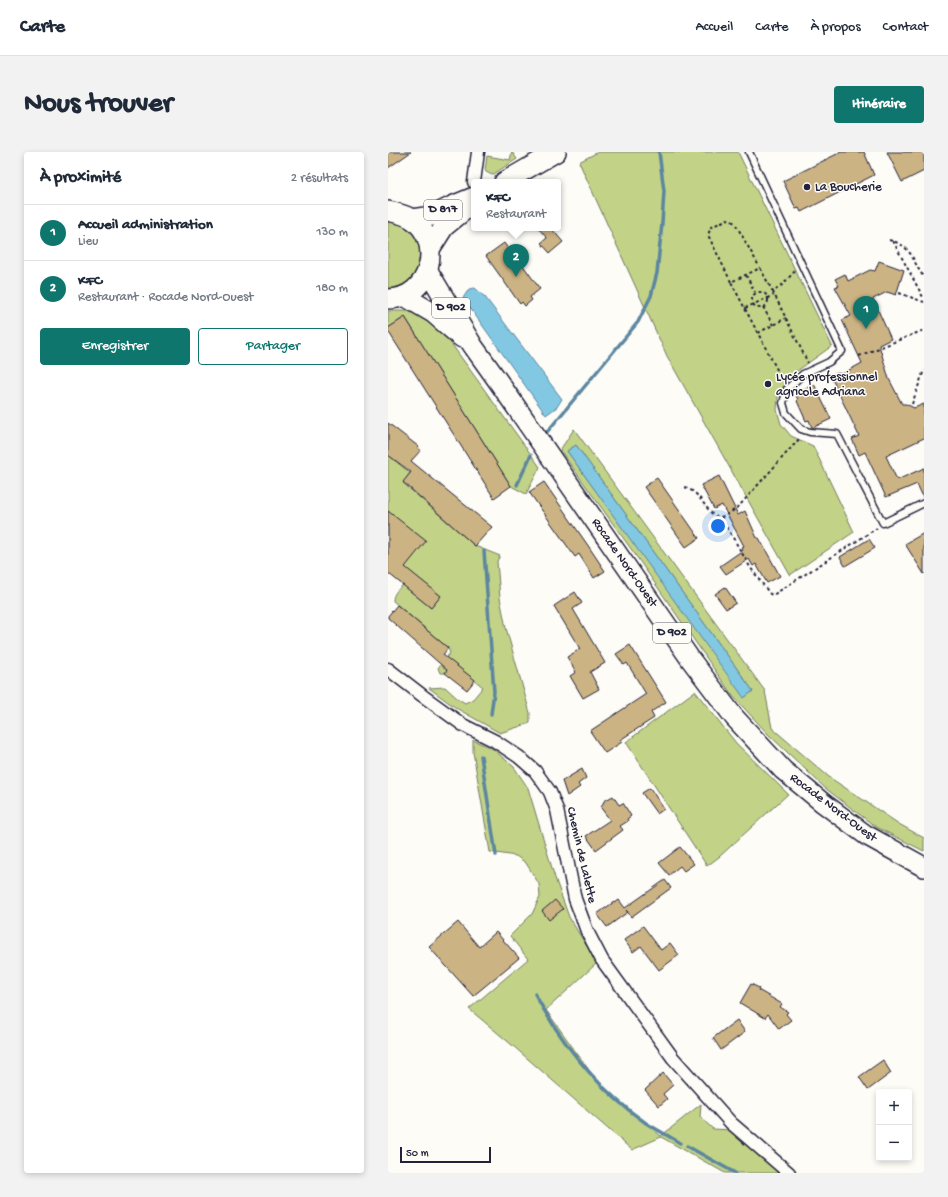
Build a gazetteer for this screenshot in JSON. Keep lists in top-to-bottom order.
{
  "streets": {
    "main road": ["D 817", "D 902", "Rocade Nord-Ouest"],
    "street": ["Chemin de Lalette"]
  },
  "places": ["La Boucherie", "Lycée professionnel agricole Adriana"],
  "scale_bar": "50 m",
  "page": {
    "header": "Carte",
    "nav": [
      "Accueil",
      "Carte",
      "À propos",
      "Contact"
    ],
    "buttons": [
      "Itinéraire",
      ["Enregistrer", "Partager"]
    ],
    "title": "Nous trouver",
    "heading": ["À proximité", "2 résultats"],
    "popup": ["KFC", "Restaurant"],
    "list": [
      {
        "mark": "1",
        "name": "Accueil administration",
        "note": "Lieu",
        "value": "130 m"
      },
      {
        "mark": "2",
        "name": "KFC",
        "note": "Restaurant · Rocade Nord-Ouest",
        "value": "180 m"
      }
    ],
    "pins": ["2", "1"],
    "map_buttons": ["+", "−"],
    "scale": "50 m"
  }
}
